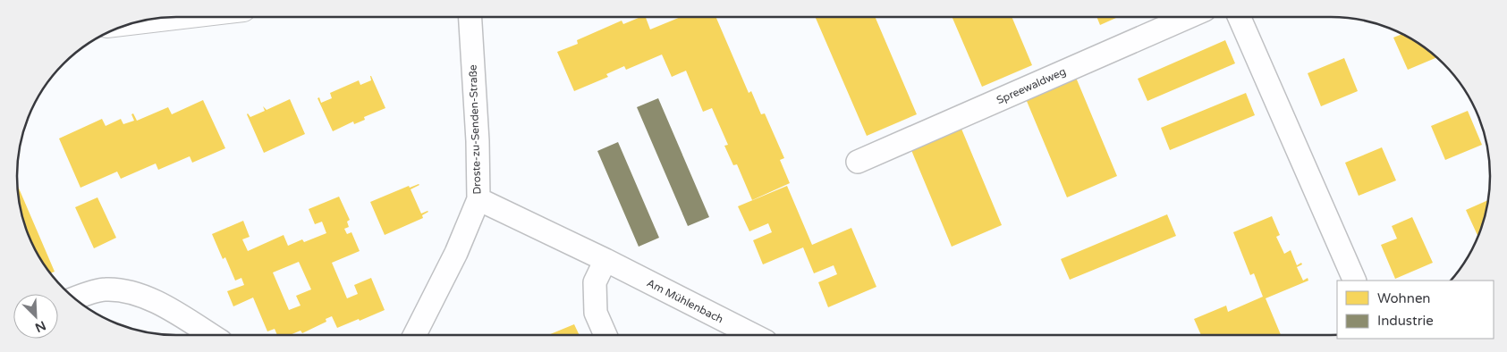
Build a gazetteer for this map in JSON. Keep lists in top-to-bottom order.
{
  "streets": {
    "street": ["Spreewaldweg", "Droste-zu-Senden-Straße", "Am Mühlenbach"]
  },
  "crossings": [
    ["Droste-zu-Senden-Straße", "Am Mühlenbach"]
  ],
  "legend": ["Wohnen", "Industrie"],
  "north": "bottom right"
}
